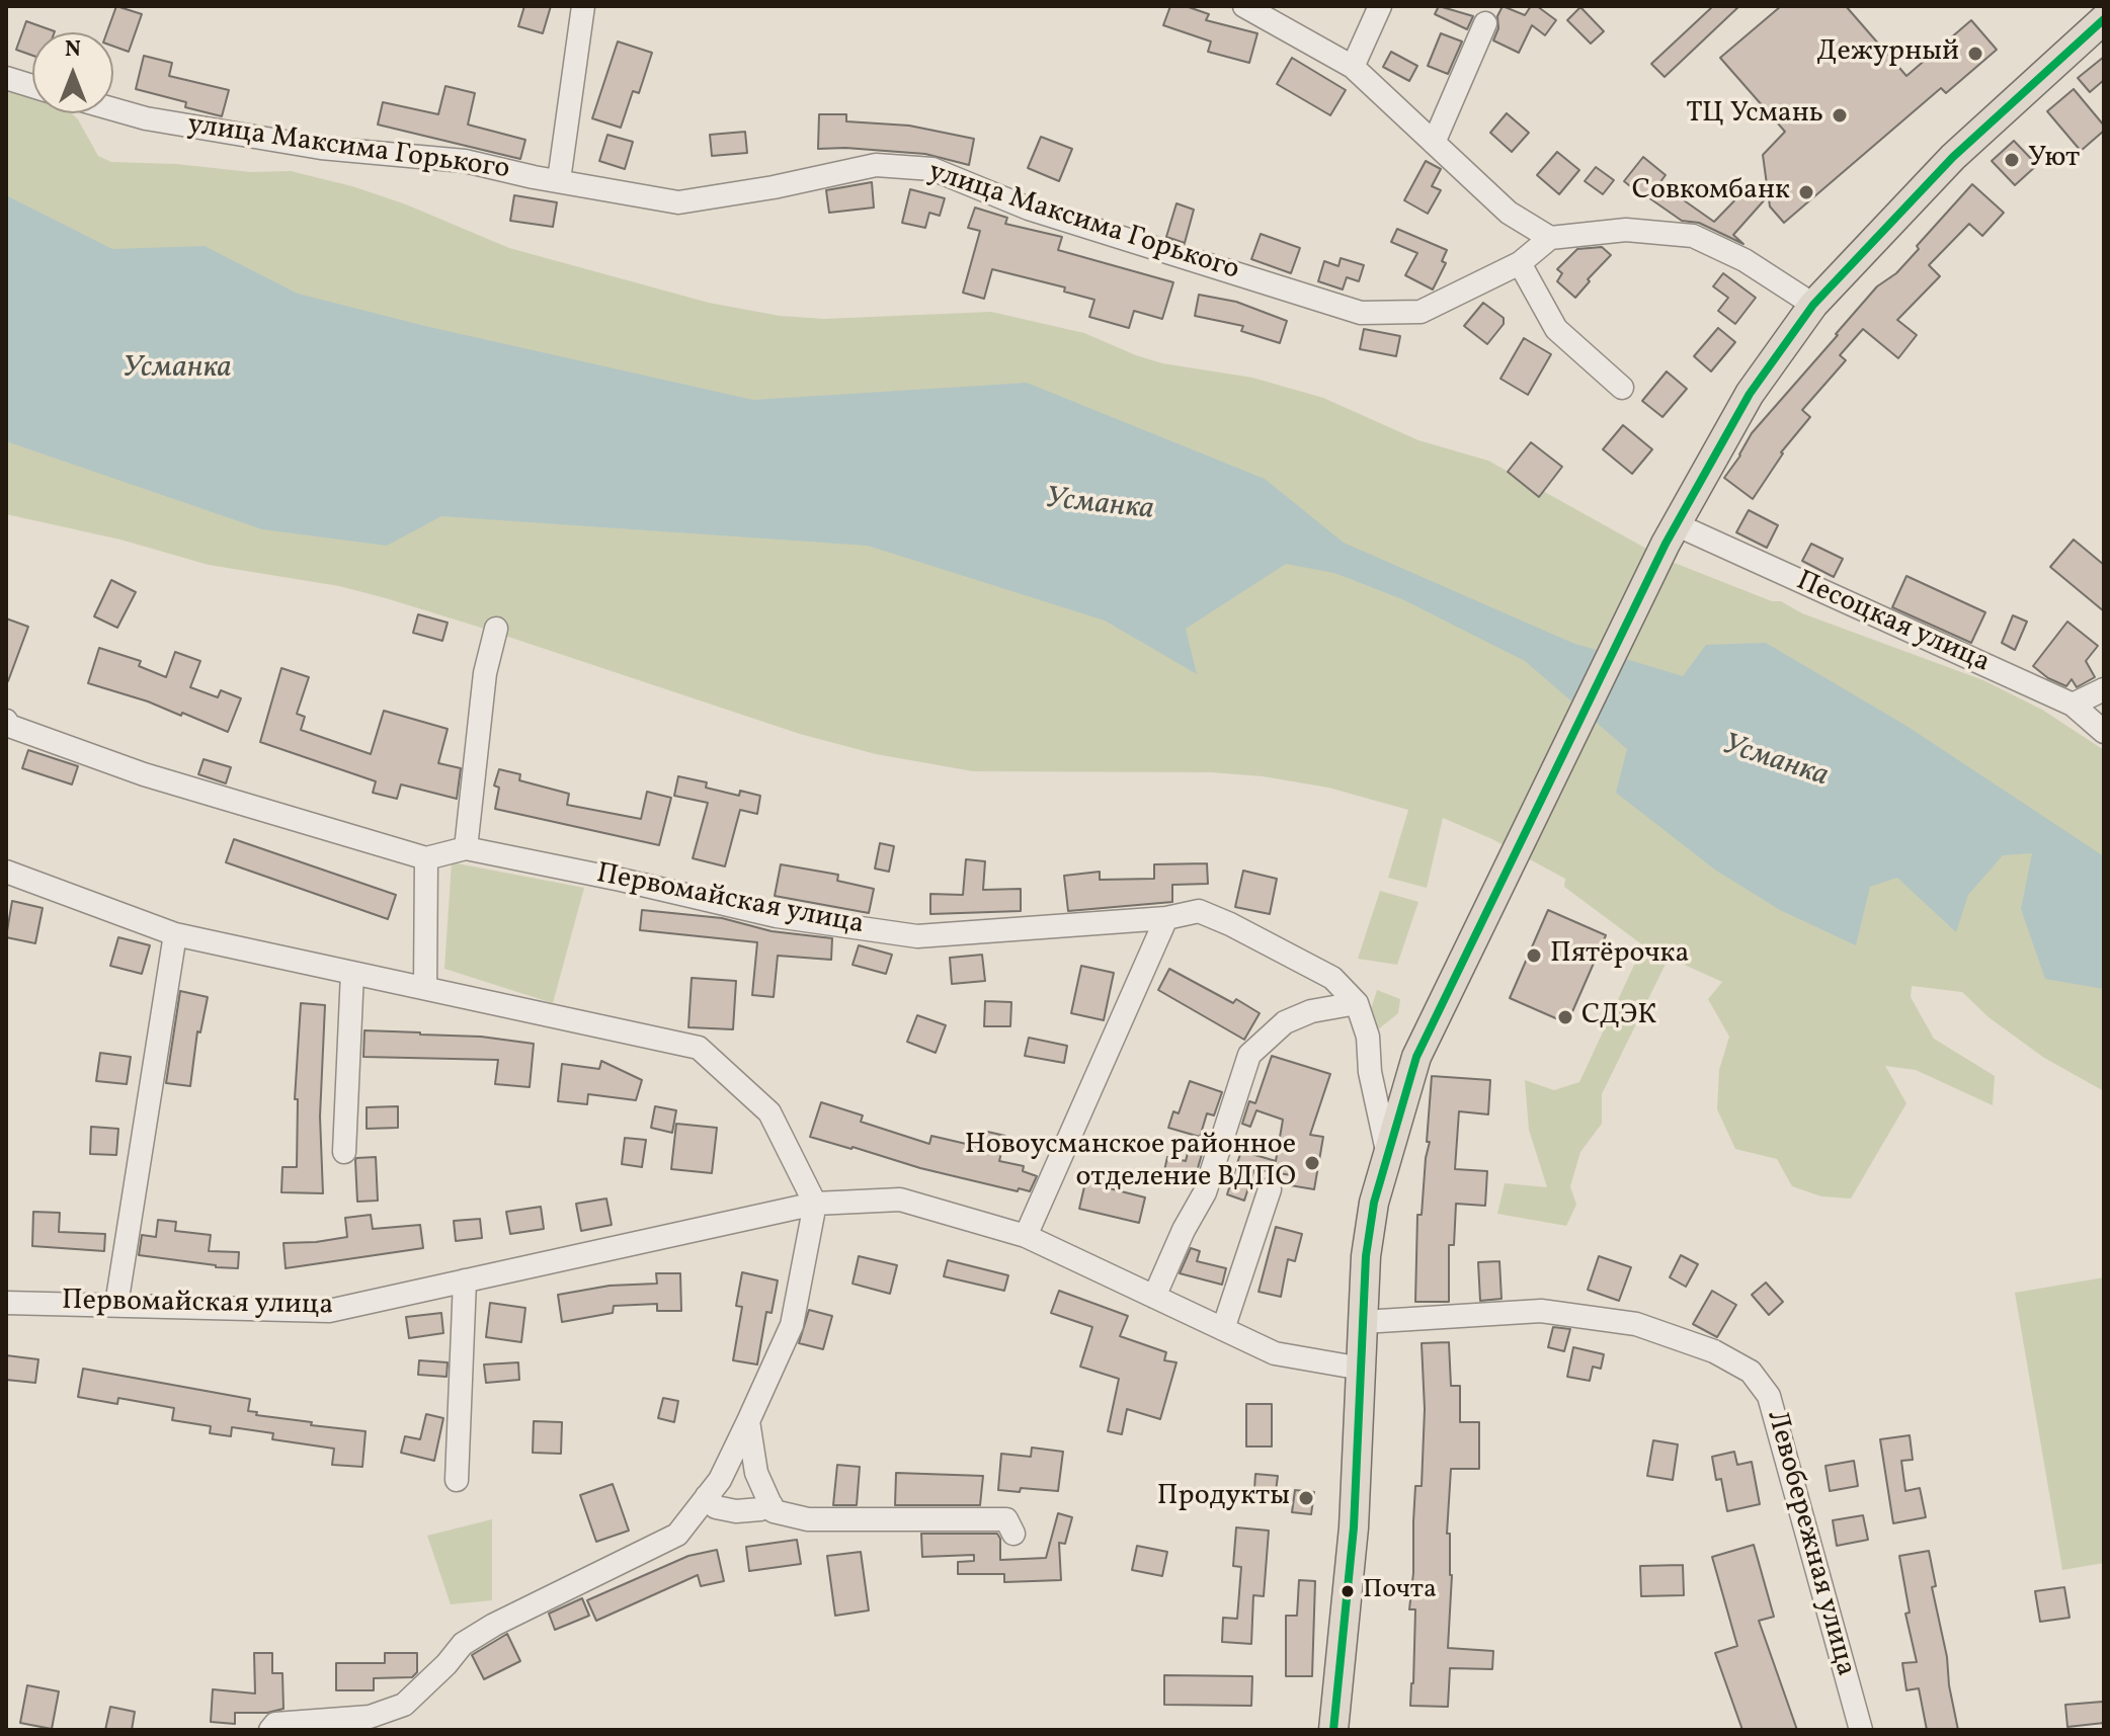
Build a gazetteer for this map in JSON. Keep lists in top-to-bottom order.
{
  "streets": {
    "street": [
      "улица Максима Горького",
      "Песоцкая улица",
      "Первомайская улица",
      "Левобережная улица"
    ]
  },
  "water": ["Усманка"],
  "places": [
    "Дежурный",
    "ТЦ Усмань",
    "Уют",
    "Совкомбанк",
    "Пятёрочка",
    "СДЭК",
    "Новоусманское районное отделение ВДПО",
    "Продукты",
    "Почта"
  ],
  "north": "top"
}
